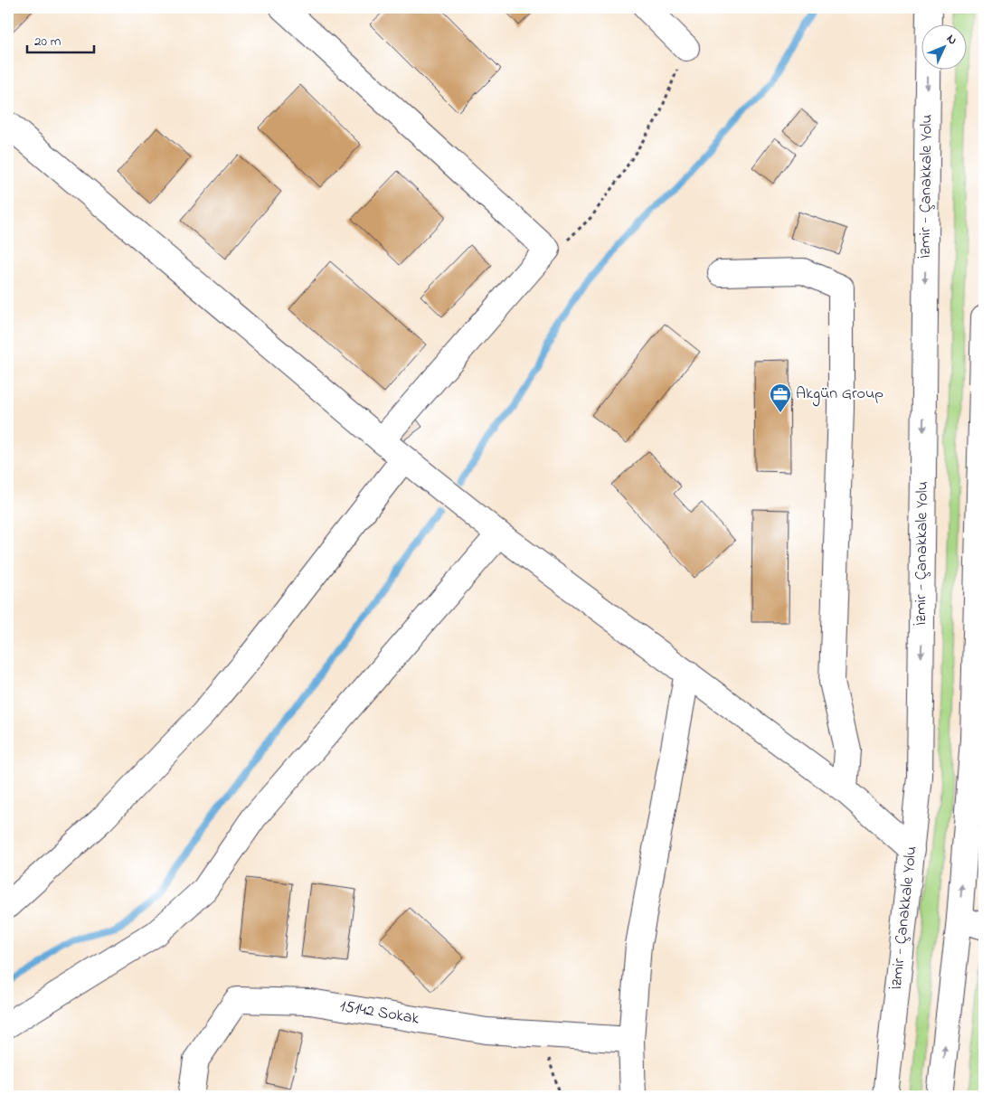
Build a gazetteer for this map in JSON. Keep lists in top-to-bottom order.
{
  "streets": {
    "main road": ["İzmir - Çanakkale Yolu", "15142 Sokak"]
  },
  "places": {
    "office": ["Akgün Group"]
  },
  "scale_bar": "20 m",
  "north": "top right"
}
